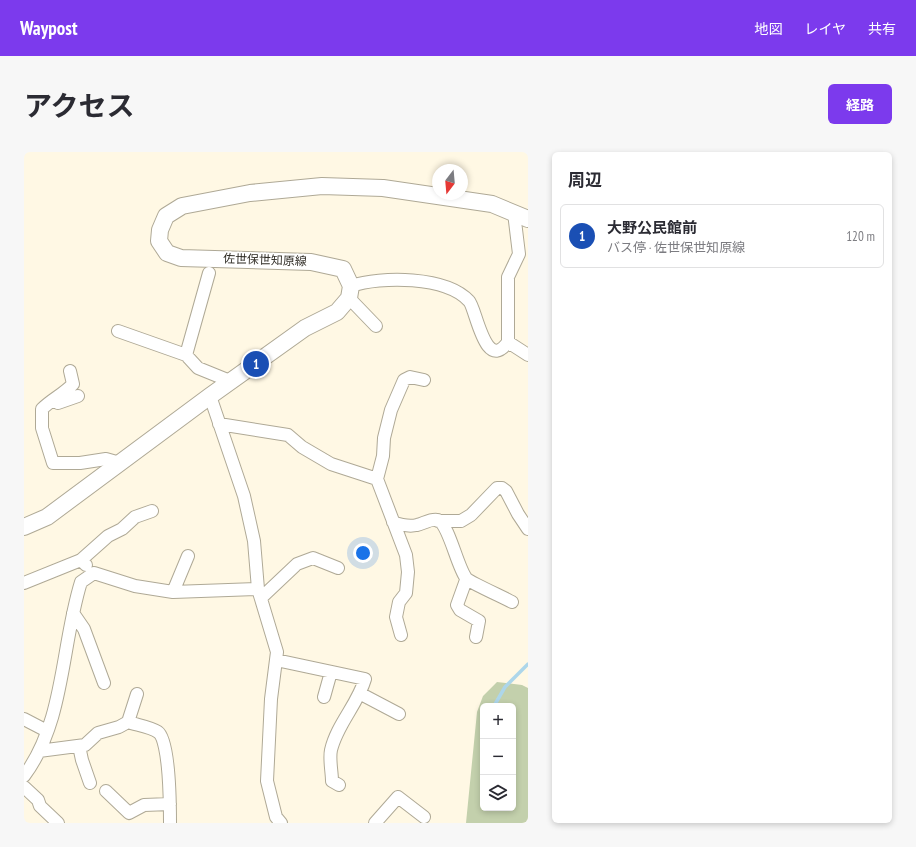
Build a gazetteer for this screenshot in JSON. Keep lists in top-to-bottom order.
{
  "streets": {
    "main road": ["佐世保世知原線"]
  },
  "north": "bottom",
  "page": {
    "header": "Waypost",
    "nav": ["地図", "レイヤ", "共有"],
    "title": "アクセス",
    "buttons": "経路",
    "heading": "周辺",
    "list": [
      {
        "mark": "1",
        "name": "大野公民館前",
        "note": "バス停 · 佐世保世知原線",
        "value": "120 m"
      }
    ],
    "pins": "1",
    "map_buttons": ["+", "−"]
  }
}
